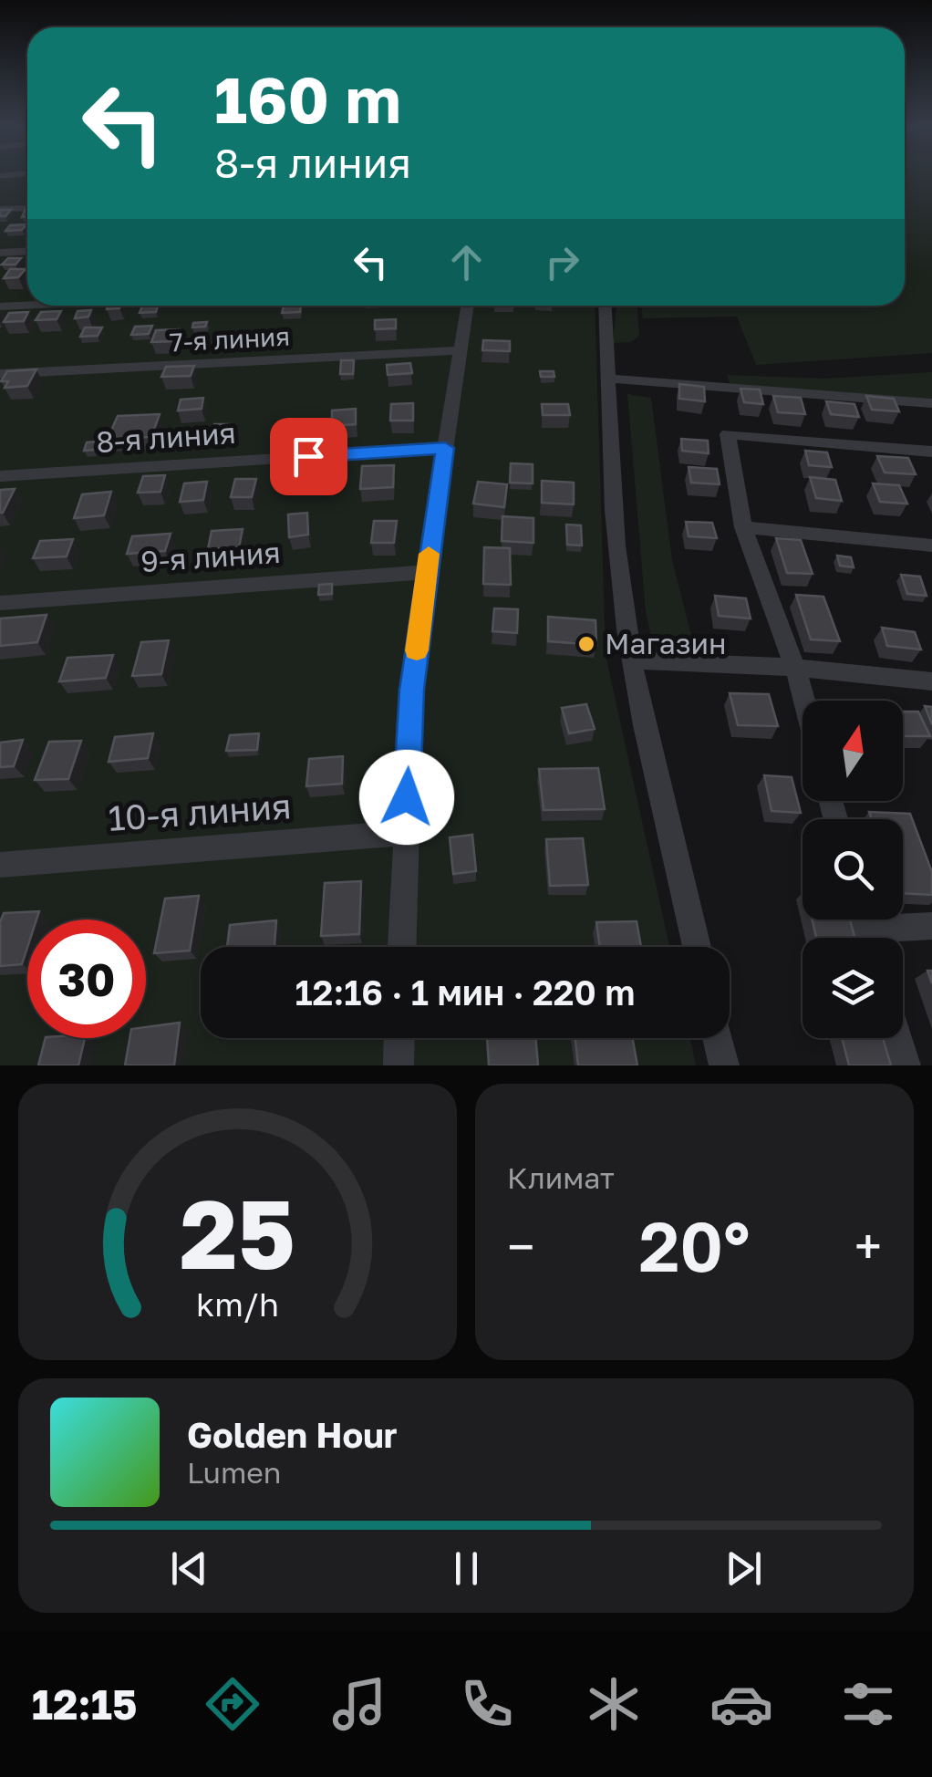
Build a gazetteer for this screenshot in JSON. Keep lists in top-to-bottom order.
{
  "streets": {
    "street": [
      "7-я линия",
      "8-я линия",
      "9-я линия",
      "10-я линия"
    ]
  },
  "places": ["Магазин"],
  "north": "top",
  "page": {
    "turn": ["160 m", "8-я линия"],
    "limit": "30",
    "trip": "12:16 · 1 мин · 220 m",
    "tile": "Климат",
    "heat": ["−", "20°", "+"],
    "song": ["Golden Hour", "Lumen"],
    "tabs": "12:15",
    "gauge": ["25", "km/h"]
  }
}
